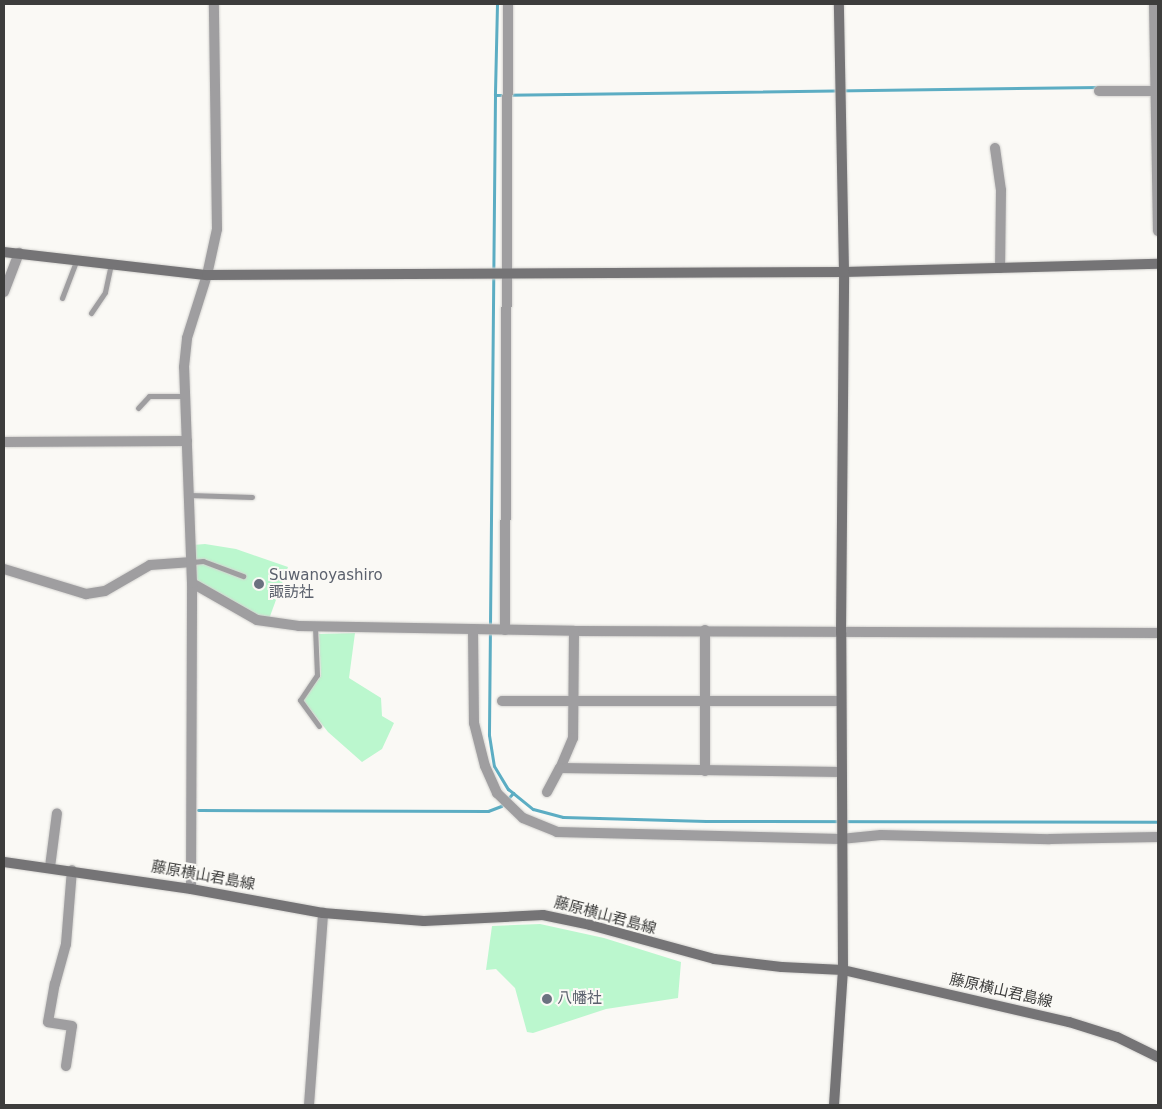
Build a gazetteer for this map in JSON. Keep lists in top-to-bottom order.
{
  "streets": {
    "street": ["藤原横山君島線"]
  },
  "places": ["Suwanoyashiro 諏訪社", "八幡社"]
}
